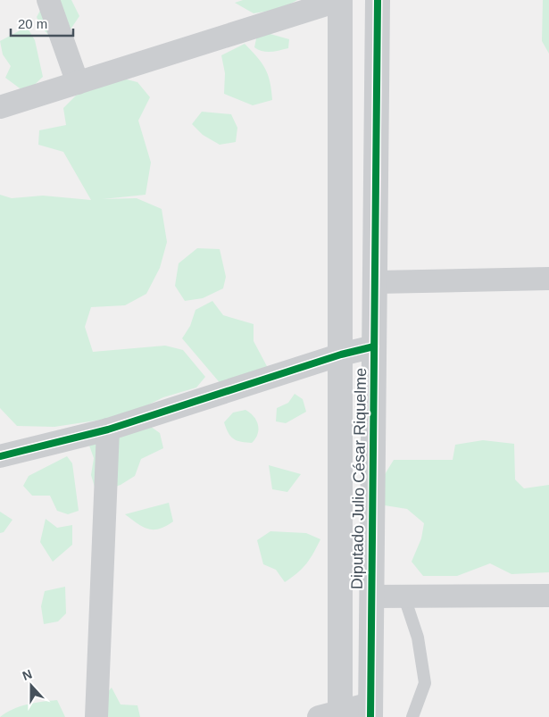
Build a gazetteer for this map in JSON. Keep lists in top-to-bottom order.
{
  "streets": {
    "street": ["Diputado Julio César Riquelme"]
  },
  "scale_bar": "20 m",
  "north": "top"
}
